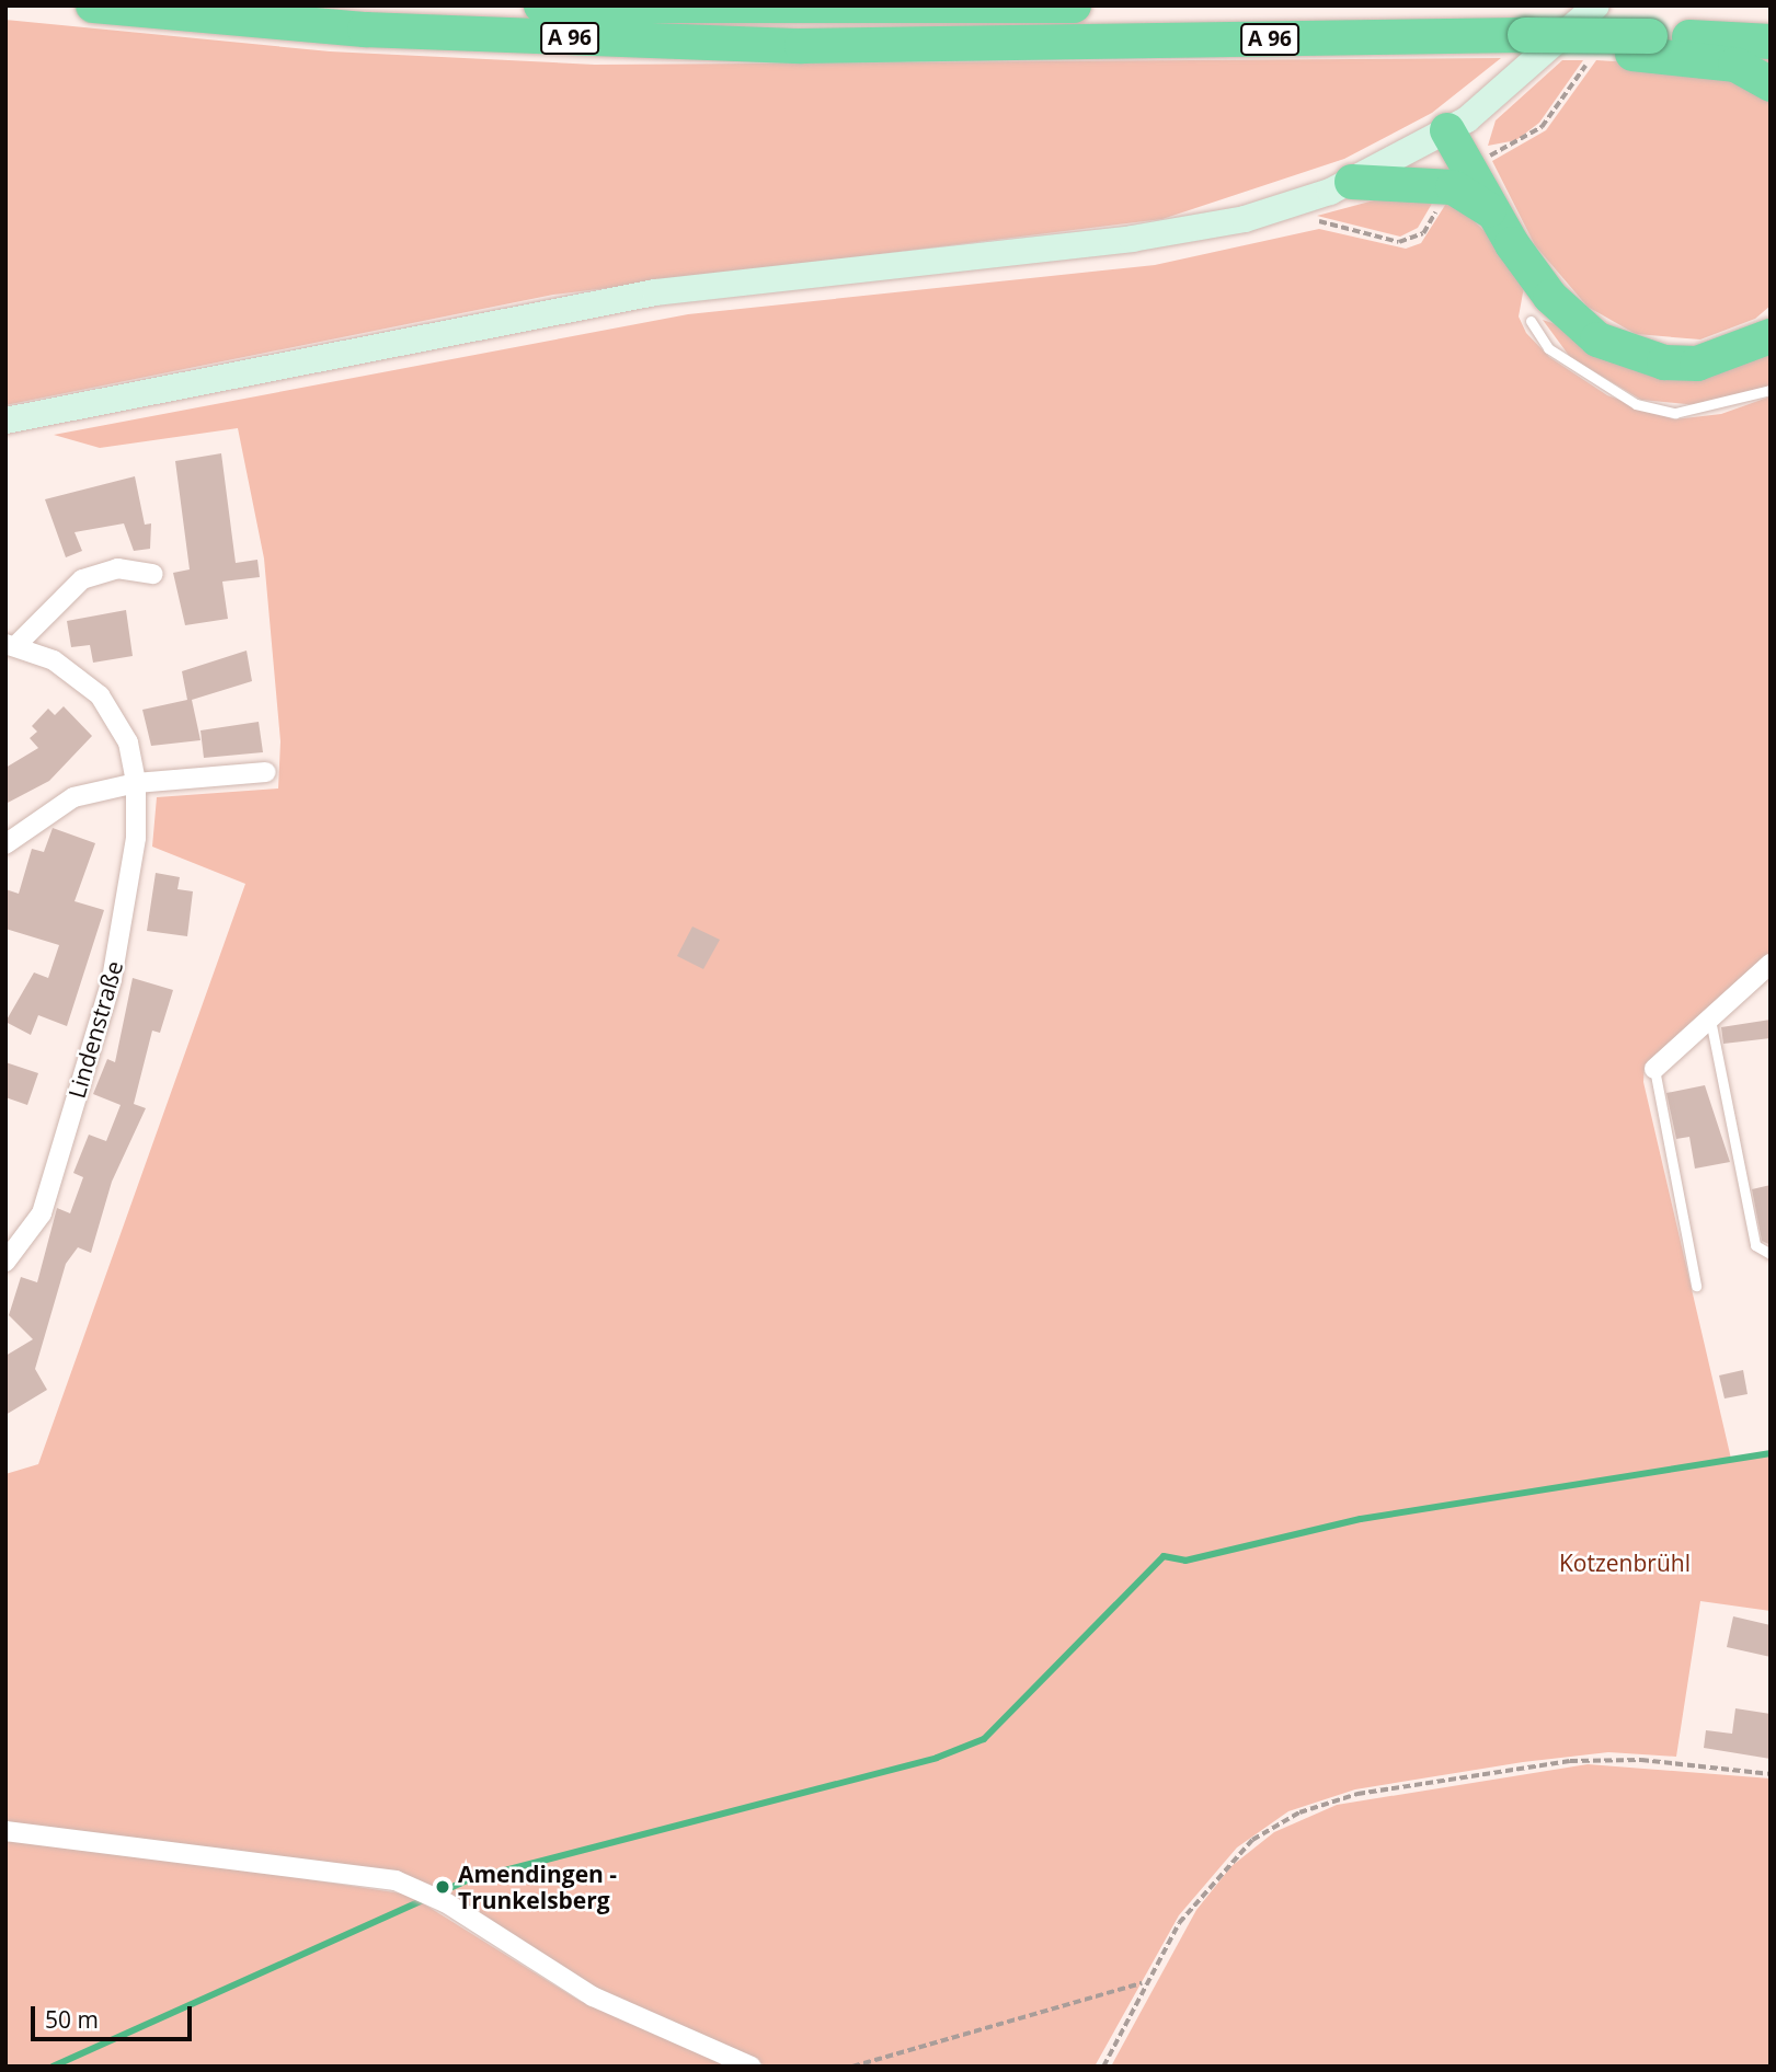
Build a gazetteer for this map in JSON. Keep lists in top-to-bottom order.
{
  "streets": {
    "highway": ["A 96"],
    "street": ["Lindenstraße"]
  },
  "parks": ["Kotzenbrühl"],
  "places": ["Amendingen - Trunkelsberg"],
  "scale_bar": "50 m"
}
